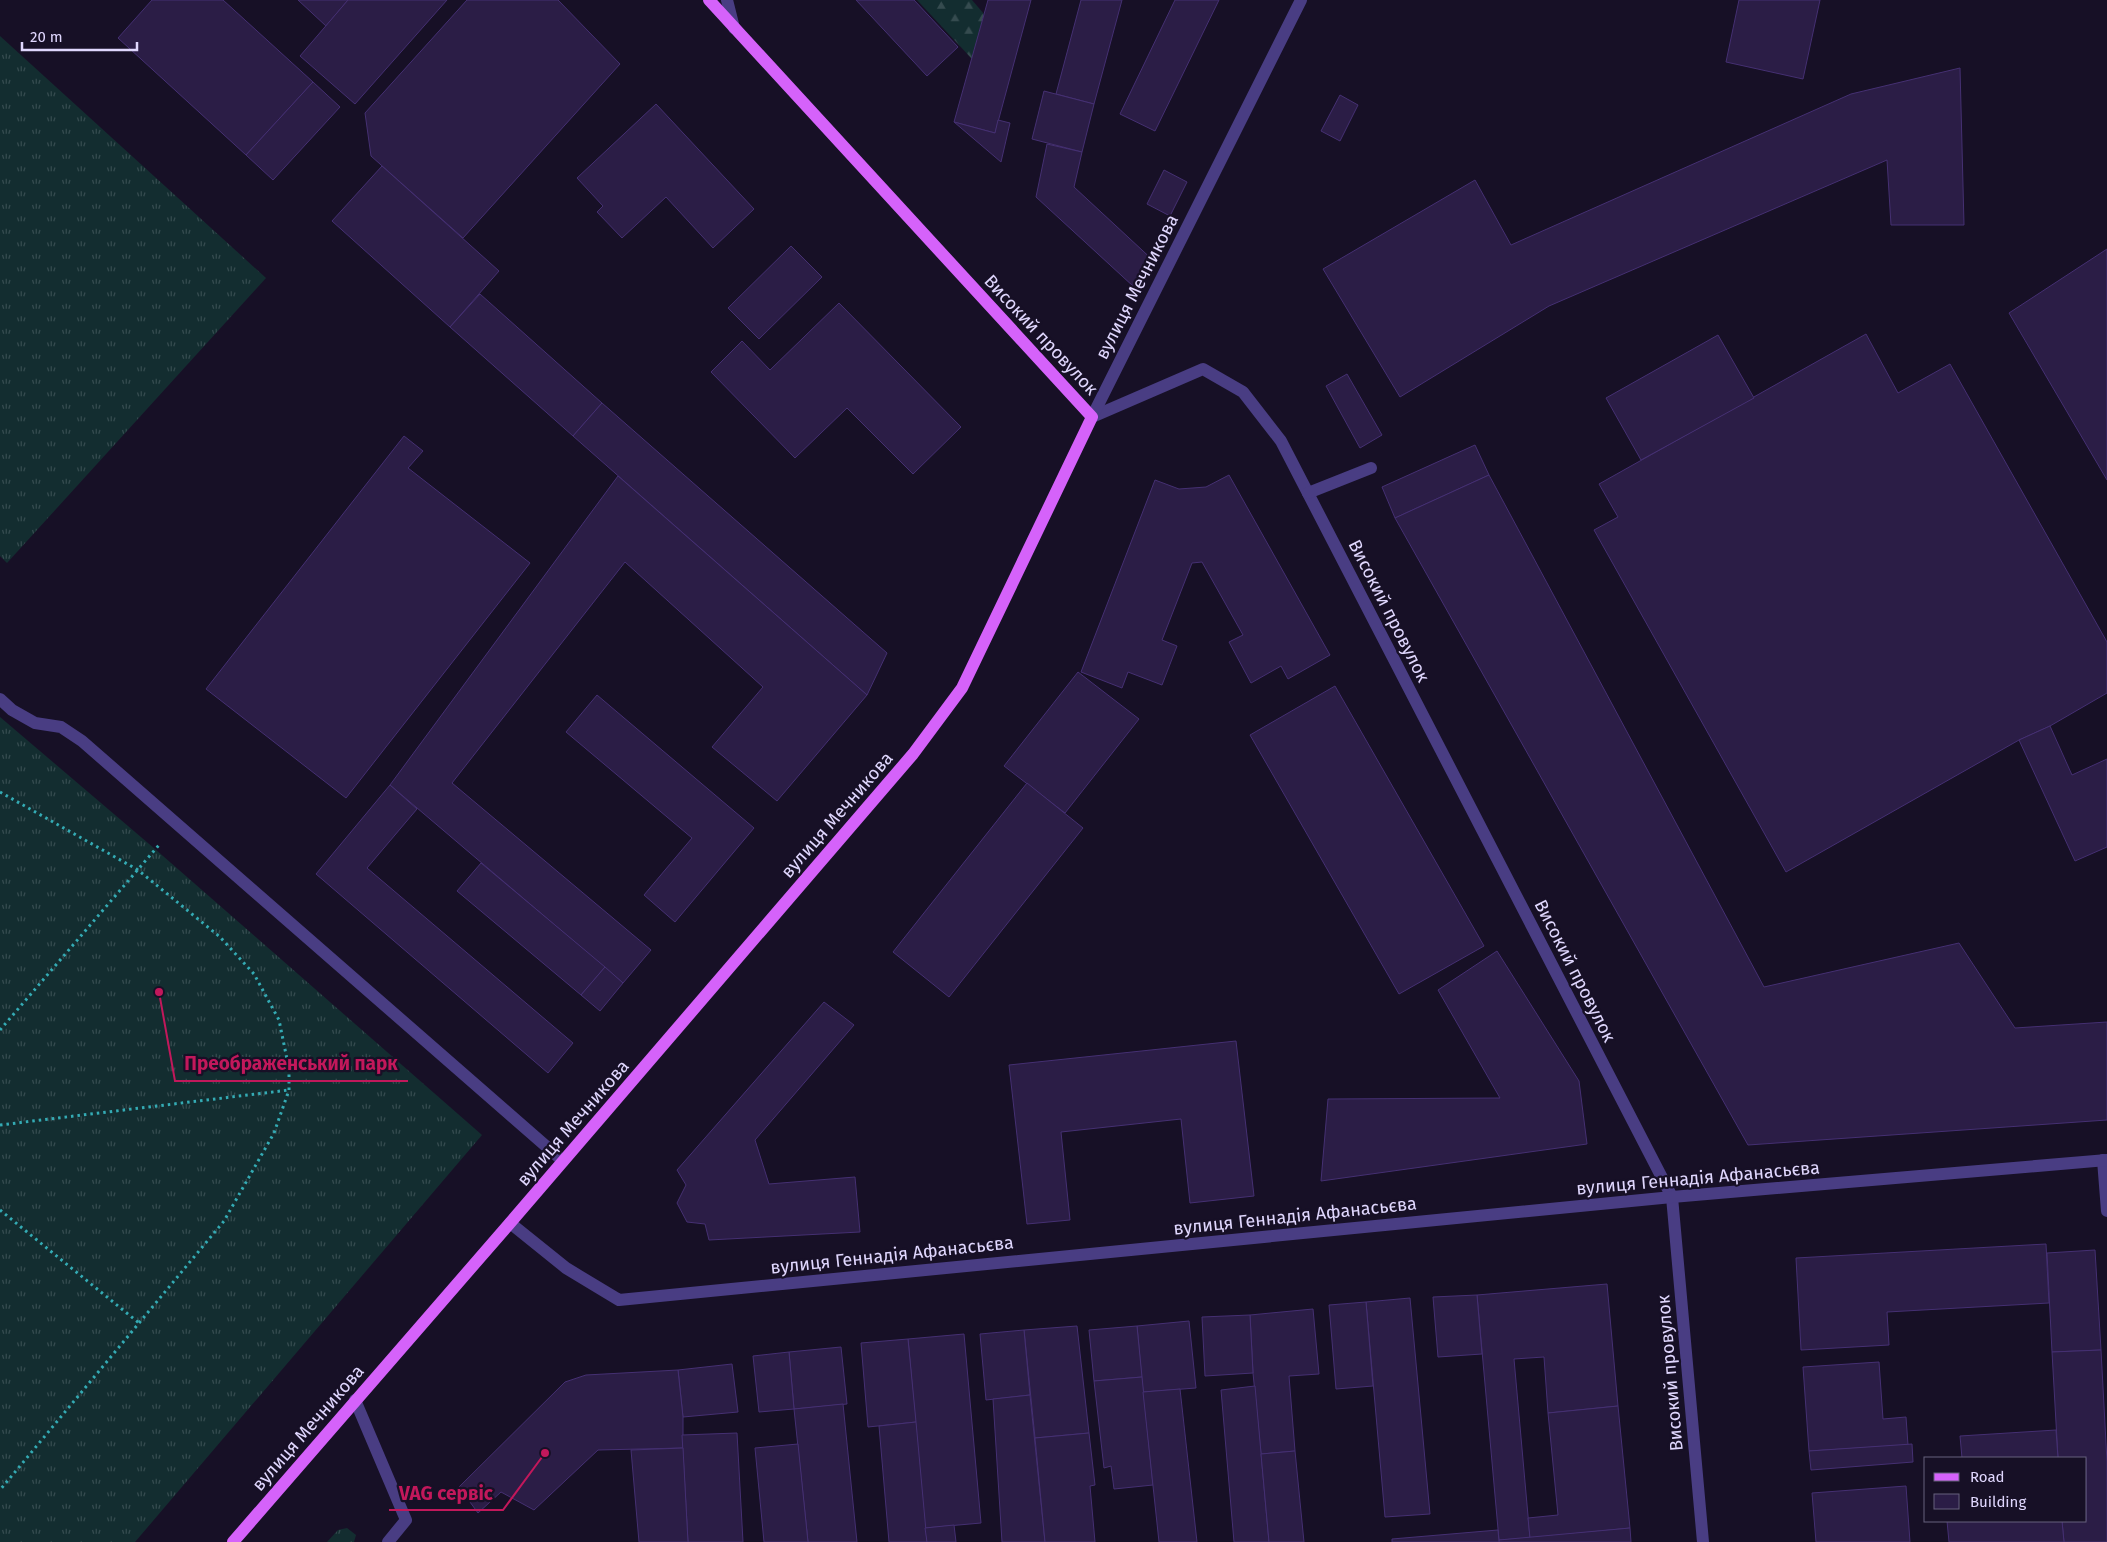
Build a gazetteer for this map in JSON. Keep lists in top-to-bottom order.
{
  "streets": {
    "main road": ["вулиця Мечникова", "Високий провулок"],
    "street": ["вулиця Геннадія Афанасьєва"]
  },
  "crossings": [
    ["вулиця Мечникова", "Високий провулок"],
    ["вулиця Мечникова", "вулиця Геннадія Афанасьєва"],
    ["Високий провулок", "вулиця Геннадія Афанасьєва"]
  ],
  "places": ["Преображенський парк", "VAG сервіс"],
  "legend": ["Road", "Building"],
  "scale_bar": "20 m"
}
